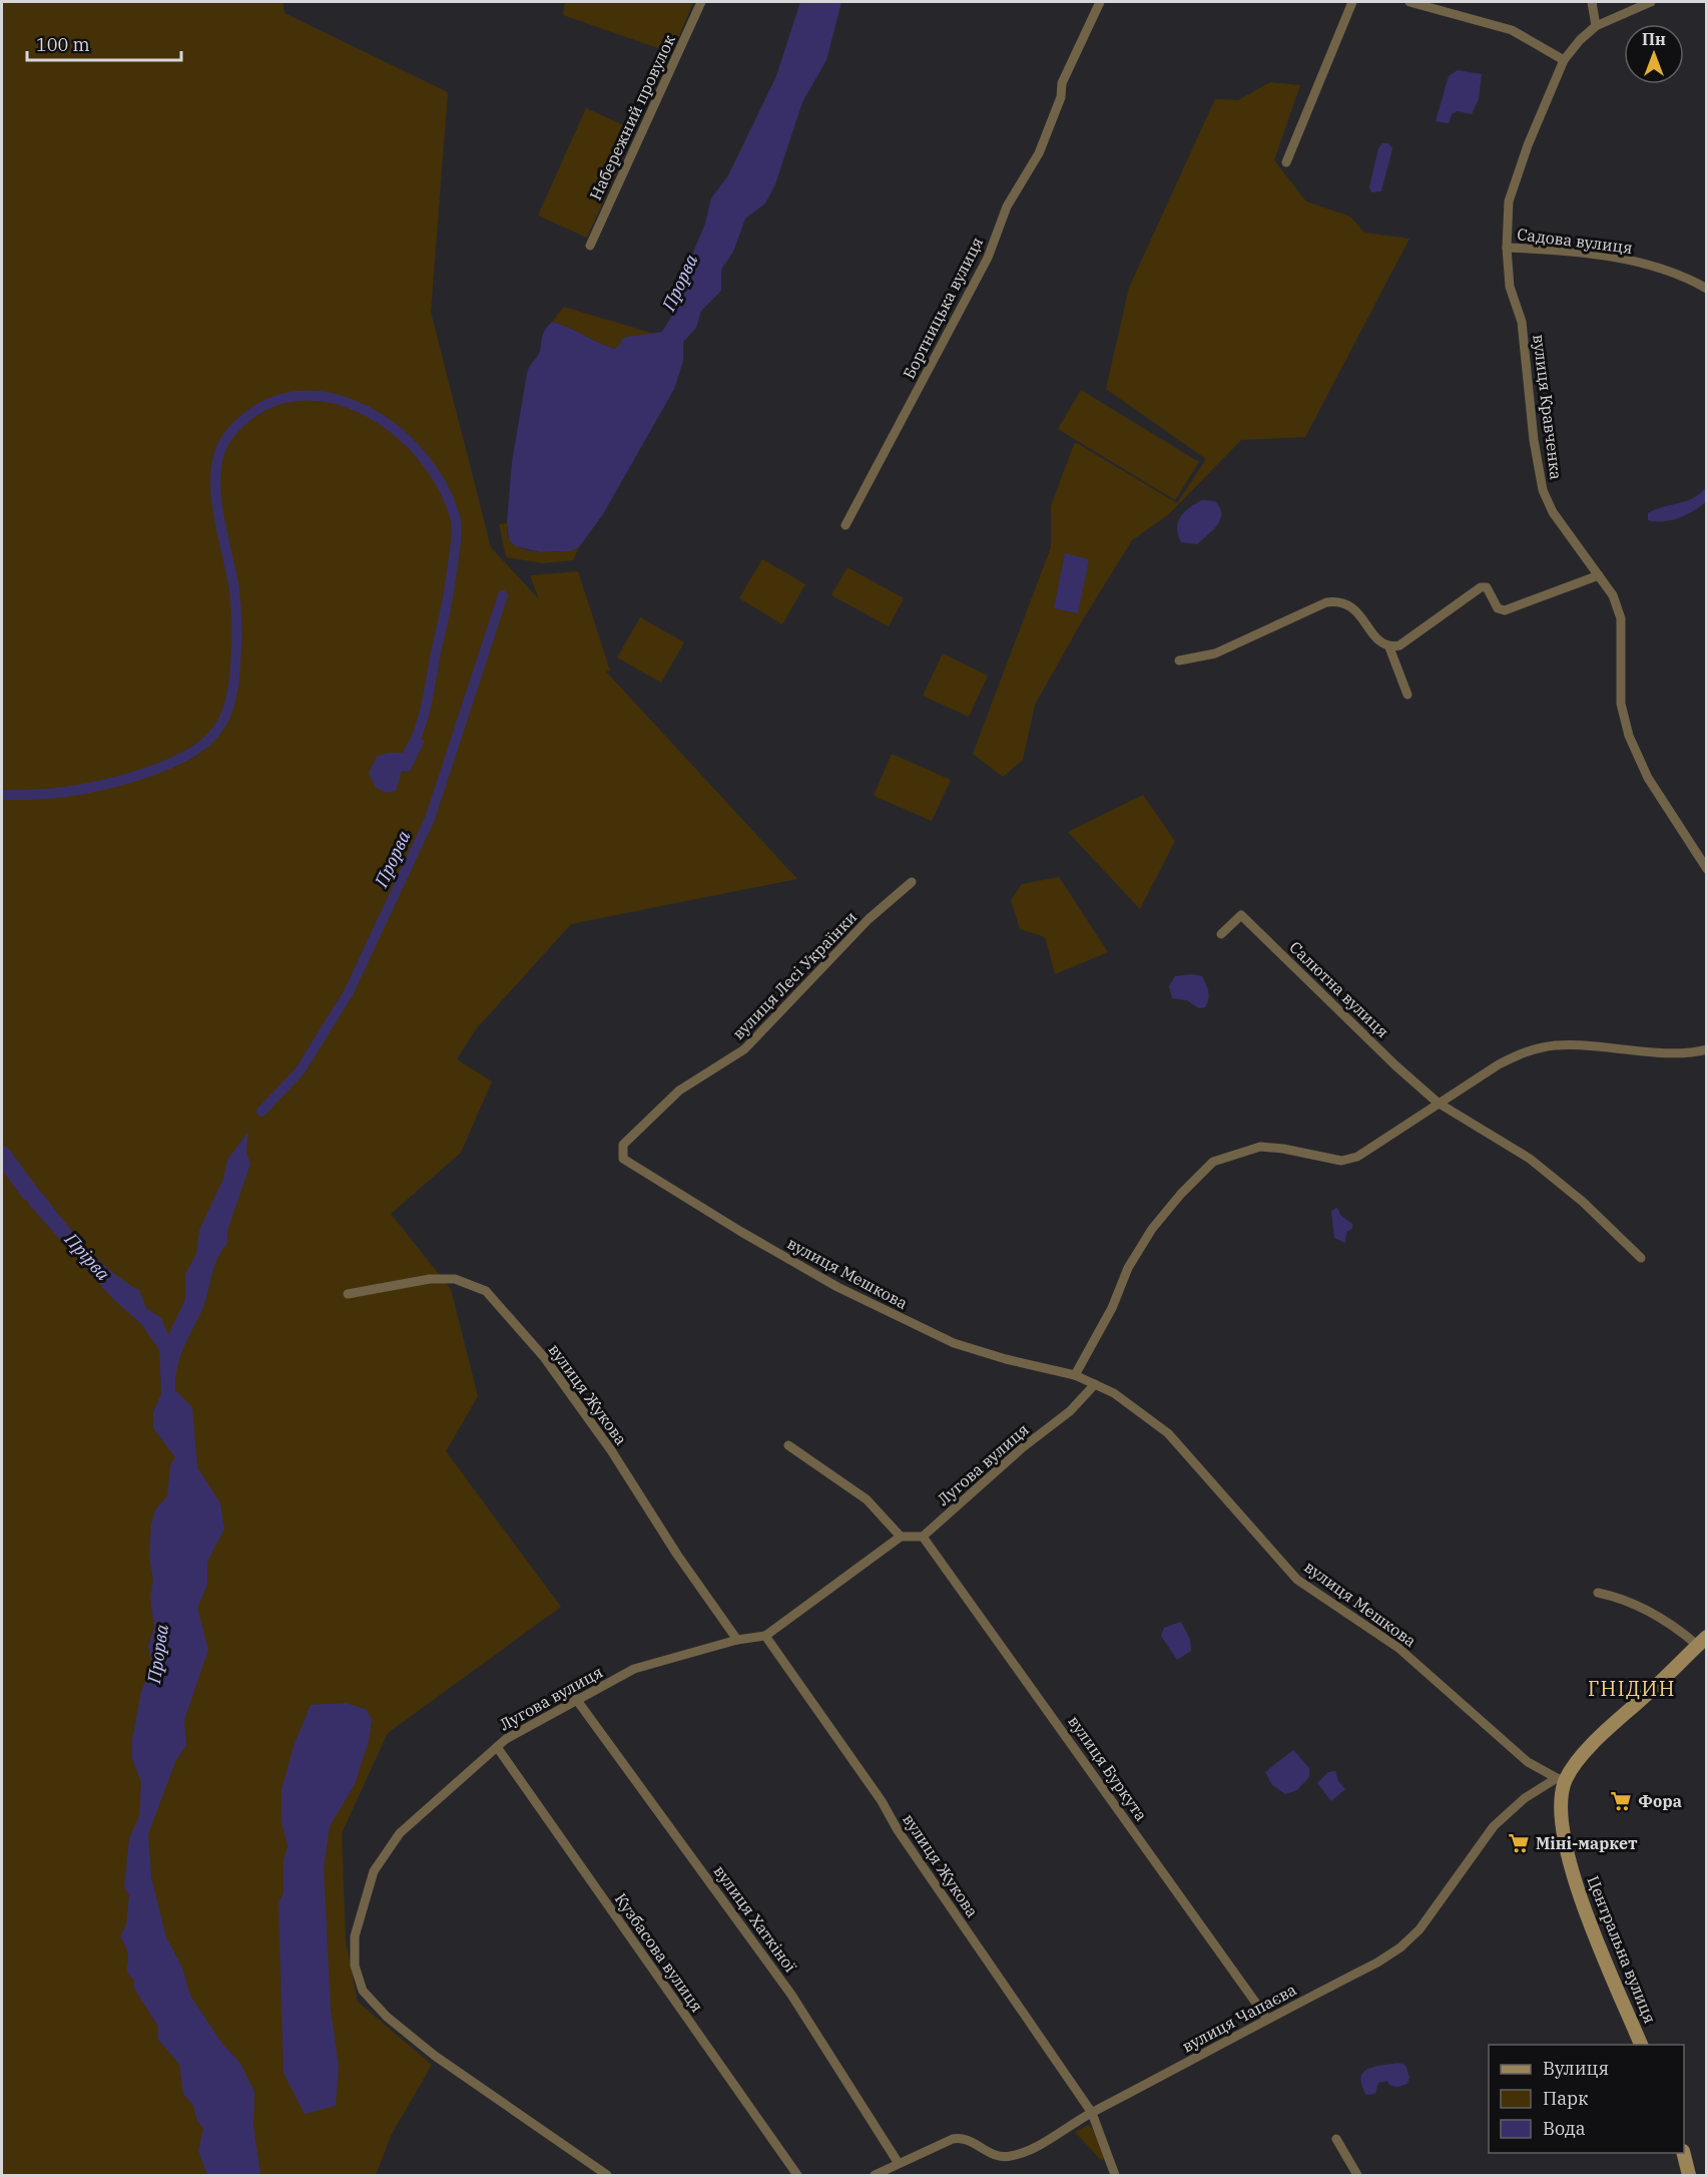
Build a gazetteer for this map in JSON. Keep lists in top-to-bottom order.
{
  "streets": {
    "street": [
      "Набережний провулок",
      "Садова вулиця",
      "Бортницька вулиця",
      "вулиця Кравченка",
      "вулиця Лесі Українки",
      "Салютна вулиця",
      "вулиця Мешкова",
      "вулиця Жукова",
      "Лугова вулиця",
      "вулиця Буркута",
      "вулиця Хаткіної",
      "Центральна вулиця",
      "Кузбасова вулиця",
      "вулиця Чапаєва"
    ]
  },
  "crossings": [
    ["Садова вулиця", "вулиця Кравченка"],
    ["вулиця Лесі Українки", "вулиця Мешкова"],
    ["вулиця Мешкова", "Лугова вулиця"],
    ["вулиця Мешкова", "Центральна вулиця"],
    ["вулиця Мешкова", "вулиця Чапаєва"],
    ["вулиця Жукова", "Лугова вулиця"],
    ["вулиця Жукова", "вулиця Чапаєва"],
    ["Лугова вулиця", "вулиця Буркута"],
    ["Лугова вулиця", "вулиця Хаткіної"],
    ["Лугова вулиця", "Кузбасова вулиця"],
    ["вулиця Буркута", "вулиця Чапаєва"],
    ["вулиця Хаткіної", "вулиця Чапаєва"],
    ["Центральна вулиця", "вулиця Чапаєва"]
  ],
  "districts": ["ГНІДИН"],
  "water": ["Прорва", "Прірва"],
  "places": {
    "supermarket": ["Фора", "Міні-маркет"]
  },
  "legend": ["Вулиця", "Парк", "Вода"],
  "scale_bar": "100 m",
  "north": "top"
}
